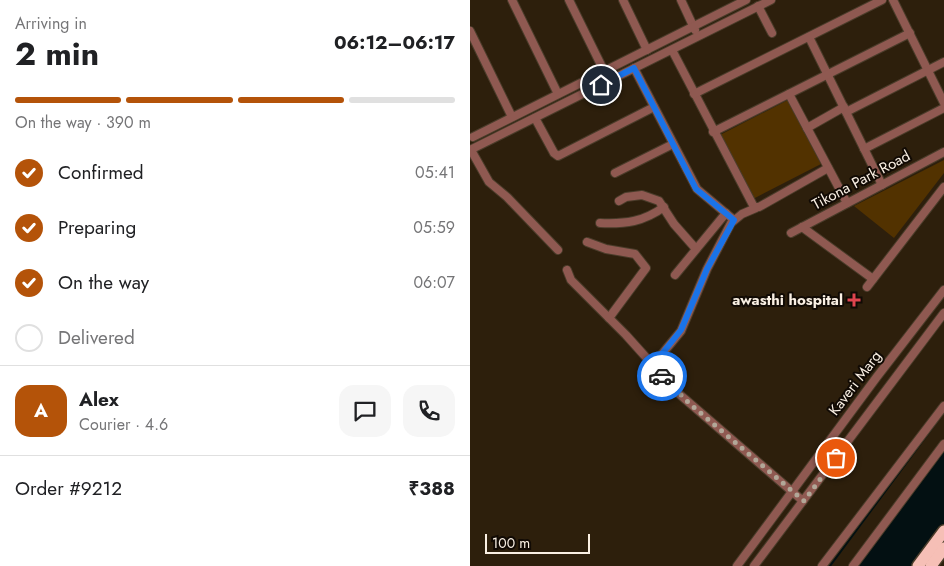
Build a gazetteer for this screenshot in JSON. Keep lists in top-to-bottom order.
{
  "streets": {
    "street": ["Tikona Park Road", "Kaveri Marg"]
  },
  "places": {
    "health": ["awasthi hospital"]
  },
  "scale_bar": "100 m",
  "page": {
    "heading": ["2 min", "Arriving in", "06:12–06:17"],
    "panel": [
      "Alex",
      "Courier · 4.6",
      "Order #9212",
      "₹388"
    ],
    "bar": "On the way · 390 m",
    "list": [
      ["Confirmed", "05:41"],
      ["Preparing", "05:59"],
      ["On the way", "06:07"],
      "Delivered"
    ],
    "round": "A",
    "scale": "100 m"
  }
}
